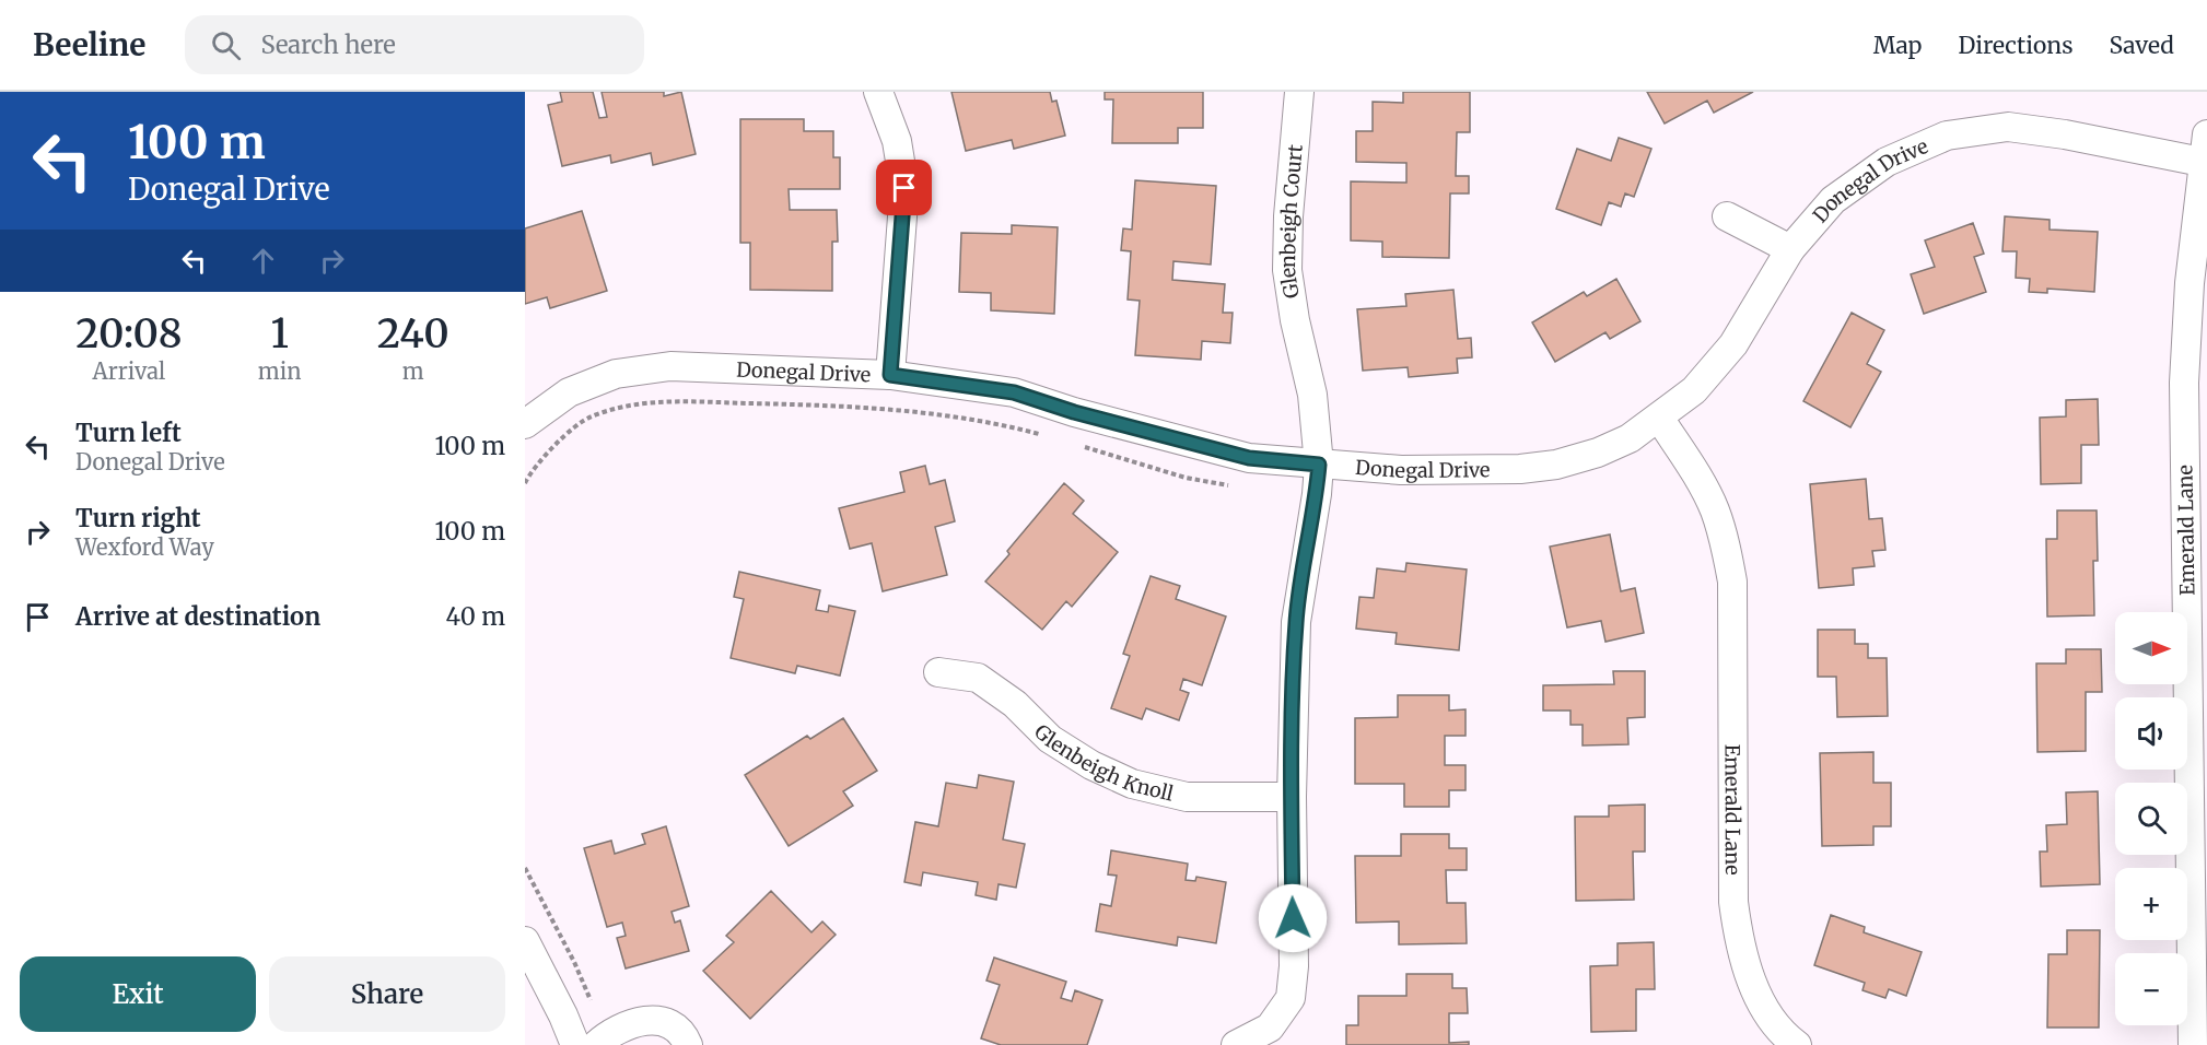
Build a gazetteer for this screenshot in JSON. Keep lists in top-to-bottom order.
{
  "streets": {
    "street": [
      "Donegal Drive",
      "Glenbeigh Court",
      "Emerald Lane",
      "Glenbeigh Knoll"
    ]
  },
  "crossings": [
    ["Donegal Drive", "Glenbeigh Court"],
    ["Donegal Drive", "Emerald Lane"],
    ["Glenbeigh Court", "Glenbeigh Knoll"]
  ],
  "north": "right",
  "page": {
    "header": "Beeline",
    "search": "Search here",
    "nav": ["Map", "Directions", "Saved"],
    "turn": ["100 m", "Donegal Drive"],
    "eta": [
      "20:08",
      "Arrival",
      "1",
      "min",
      "240",
      "m"
    ],
    "list": [
      {
        "name": "Turn left",
        "note": "Donegal Drive",
        "value": "100 m"
      },
      {
        "name": "Turn right",
        "note": "Wexford Way",
        "value": "100 m"
      },
      {
        "name": "Arrive at destination",
        "value": "40 m"
      }
    ],
    "map_buttons": ["+", "−"],
    "buttons": ["Exit", "Share"]
  }
}
